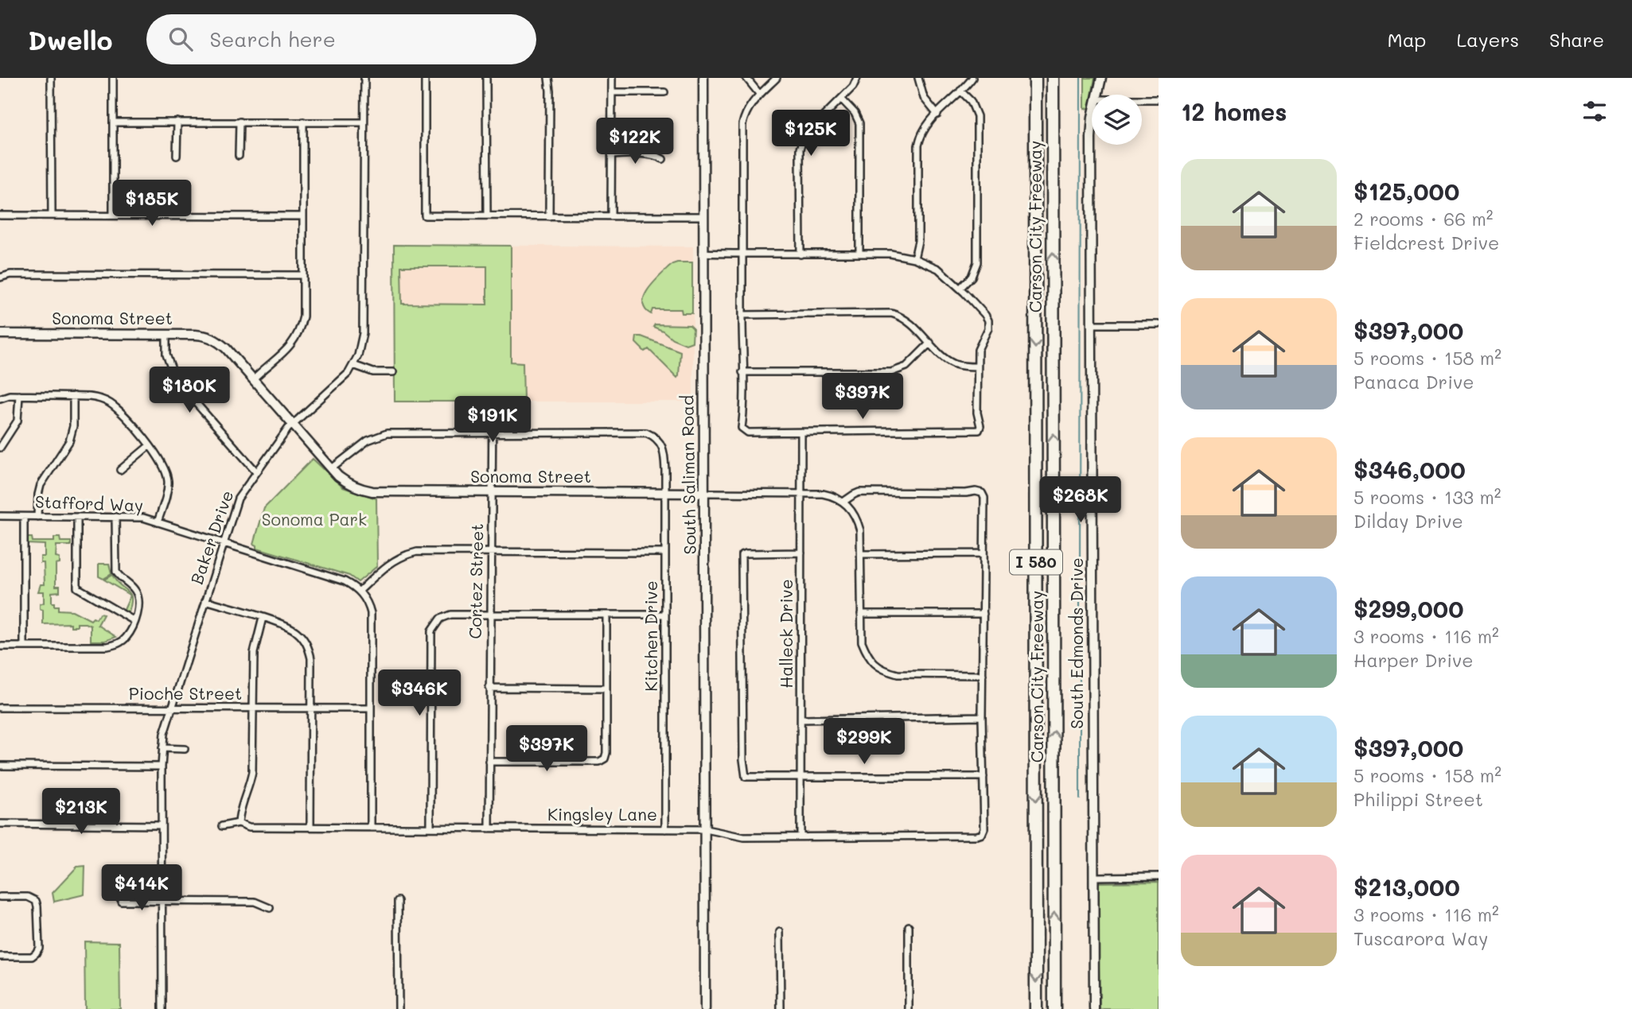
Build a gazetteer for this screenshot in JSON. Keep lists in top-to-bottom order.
{
  "streets": {
    "highway": ["Carson City Freeway", "I 580"],
    "street": [
      "Sonoma Street",
      "South Saliman Road",
      "Stafford Way",
      "Baker Drive",
      "Cortez Street",
      "Halleck Drive",
      "Kitchen Drive",
      "South Edmonds Drive",
      "Pioche Street",
      "Kingsley Lane"
    ]
  },
  "crossings": [
    ["Carson City Freeway", "I 580"],
    ["Sonoma Street", "South Saliman Road"],
    ["Sonoma Street", "Baker Drive"],
    ["Sonoma Street", "Cortez Street"],
    ["Sonoma Street", "Halleck Drive"],
    ["Sonoma Street", "Kitchen Drive"],
    ["South Saliman Road", "Kingsley Lane"],
    ["Stafford Way", "Baker Drive"],
    ["Baker Drive", "Pioche Street"],
    ["Cortez Street", "Kitchen Drive"],
    ["Cortez Street", "Kingsley Lane"],
    ["Halleck Drive", "Kingsley Lane"],
    ["Kitchen Drive", "Kingsley Lane"]
  ],
  "parks": ["Sonoma Park"],
  "page": {
    "header": "Dwello",
    "search": "Search here",
    "nav": ["Map", "Layers", "Share"],
    "heading": "12 homes",
    "price": [
      "$125K",
      "$122K",
      "$185K",
      "$180K",
      "$397K",
      "$191K",
      "$268K",
      "$346K",
      "$299K",
      "$397K",
      "$213K",
      "$414K"
    ],
    "list": [
      {
        "name": "$125,000",
        "note": "2 rooms · 66 m² · Fieldcrest Drive"
      },
      {
        "name": "$397,000",
        "note": "5 rooms · 158 m² · Panaca Drive"
      },
      {
        "name": "$346,000",
        "note": "5 rooms · 133 m² · Dilday Drive"
      },
      {
        "name": "$299,000",
        "note": "3 rooms · 116 m² · Harper Drive"
      },
      {
        "name": "$397,000",
        "note": "5 rooms · 158 m² · Philippi Street"
      },
      {
        "name": "$213,000",
        "note": "3 rooms · 116 m² · Tuscarora Way"
      }
    ]
  }
}
